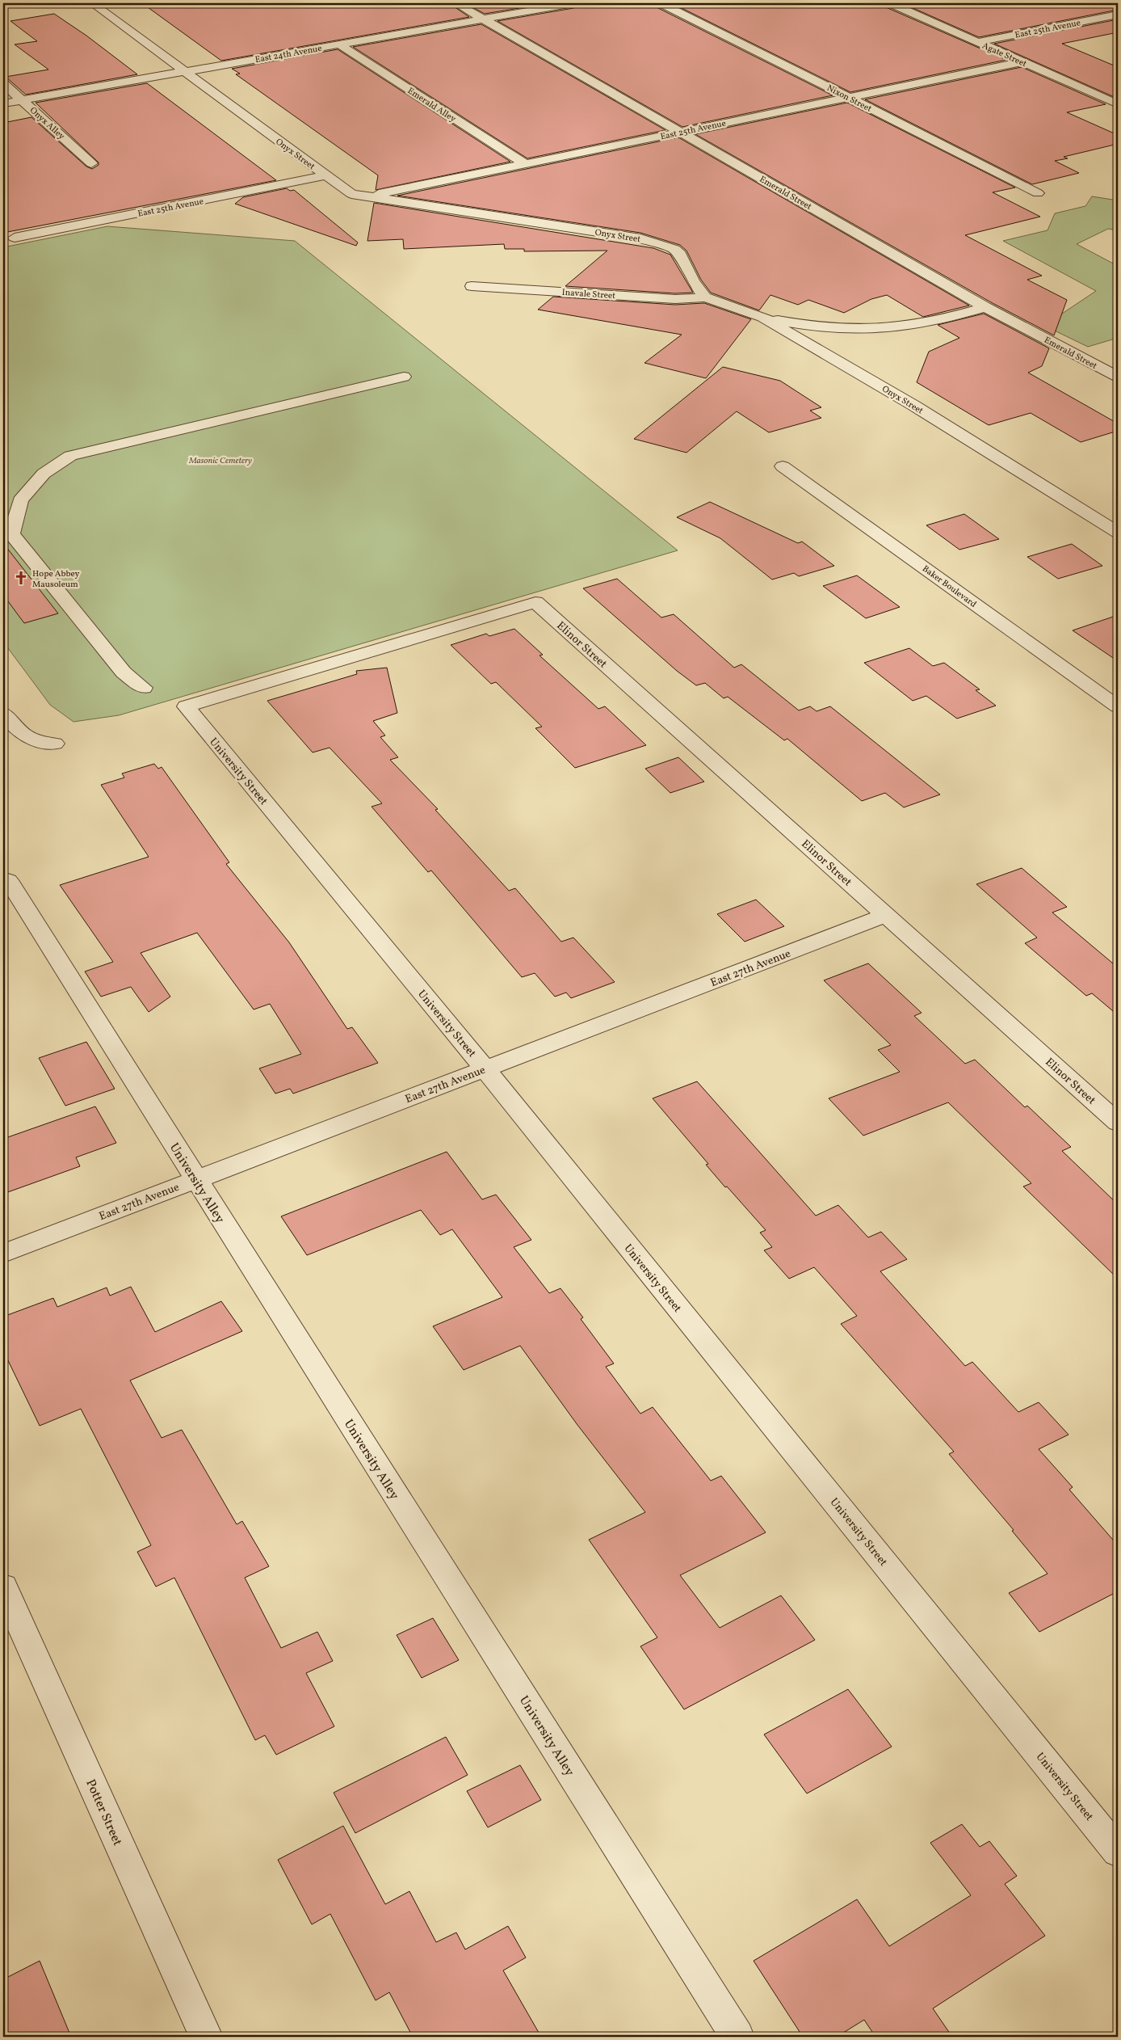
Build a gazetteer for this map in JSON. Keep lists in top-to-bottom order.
{
  "streets": {
    "street": [
      "East 25th Avenue",
      "East 24th Avenue",
      "Agate Street",
      "Nixon Street",
      "Emerald Alley",
      "Onyx Alley",
      "Onyx Street",
      "Emerald Street",
      "Inavale Street",
      "Baker Boulevard",
      "Elinor Street",
      "University Street",
      "East 27th Avenue",
      "University Alley",
      "Potter Street"
    ]
  },
  "crossings": [
    ["East 25th Avenue", "Agate Street"],
    ["East 25th Avenue", "Nixon Street"],
    ["East 25th Avenue", "Emerald Alley"],
    ["East 25th Avenue", "Onyx Street"],
    ["East 25th Avenue", "Emerald Street"],
    ["East 24th Avenue", "Emerald Alley"],
    ["East 24th Avenue", "Onyx Alley"],
    ["East 24th Avenue", "Onyx Street"],
    ["East 24th Avenue", "Emerald Street"],
    ["Onyx Street", "Inavale Street"],
    ["Elinor Street", "University Street"],
    ["Elinor Street", "East 27th Avenue"],
    ["University Street", "East 27th Avenue"],
    ["East 27th Avenue", "University Alley"]
  ],
  "parks": ["Masonic Cemetery"],
  "places": {
    "church": ["Hope Abbey Mausoleum"]
  }
}
